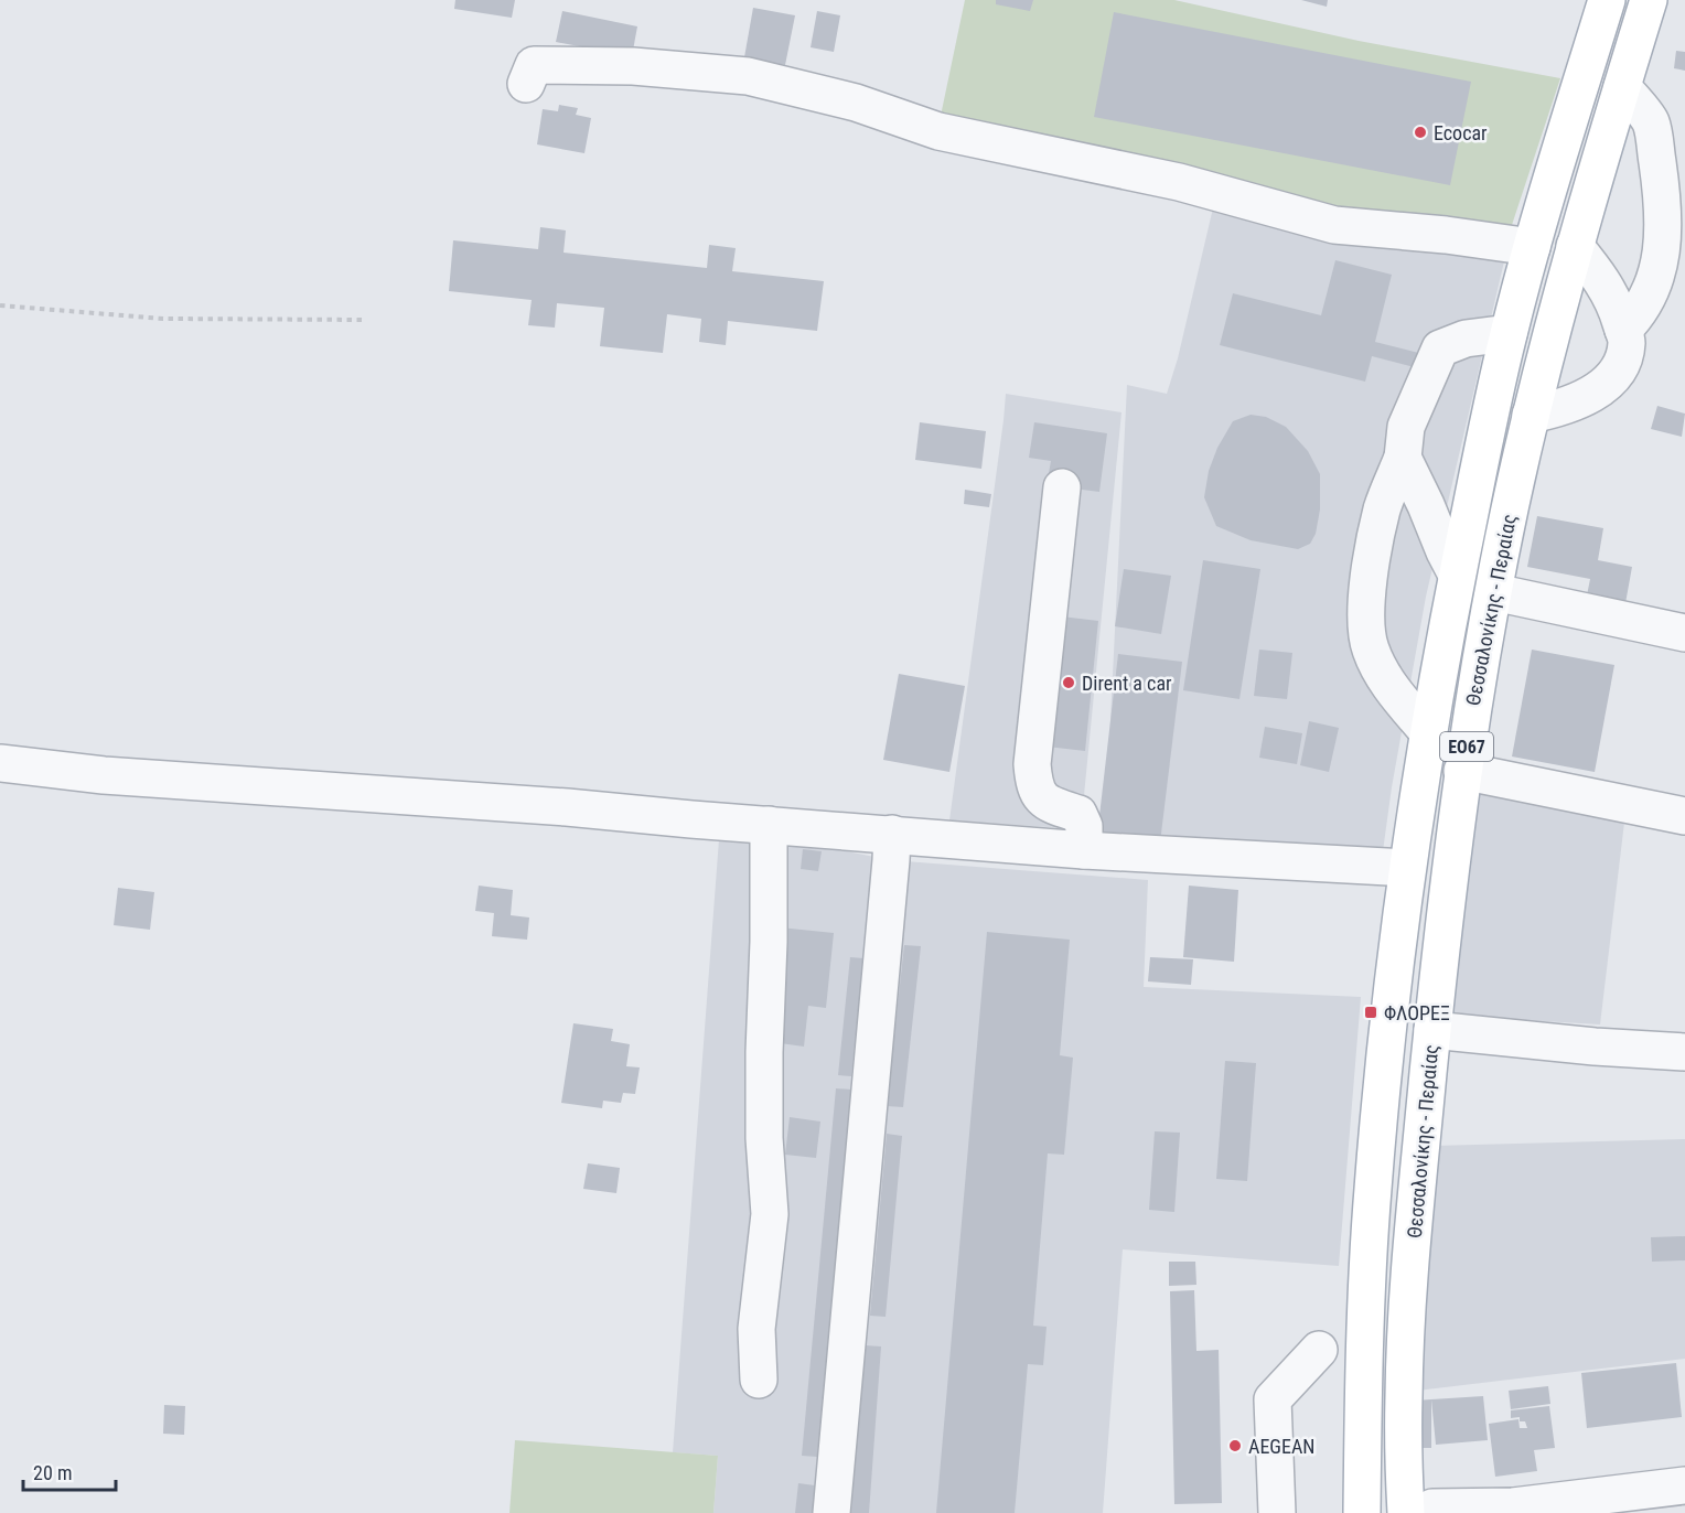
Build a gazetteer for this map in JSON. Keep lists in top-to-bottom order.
{
  "streets": {
    "main road": ["Θεσσαλονίκης - Περαίας", "ΕΟ67"]
  },
  "places": {
    "other": ["Ecocar", "Dirent a car", "AEGEAN"],
    "transit": ["ΦΛΟΡΕΞ"]
  },
  "scale_bar": "20 m"
}
